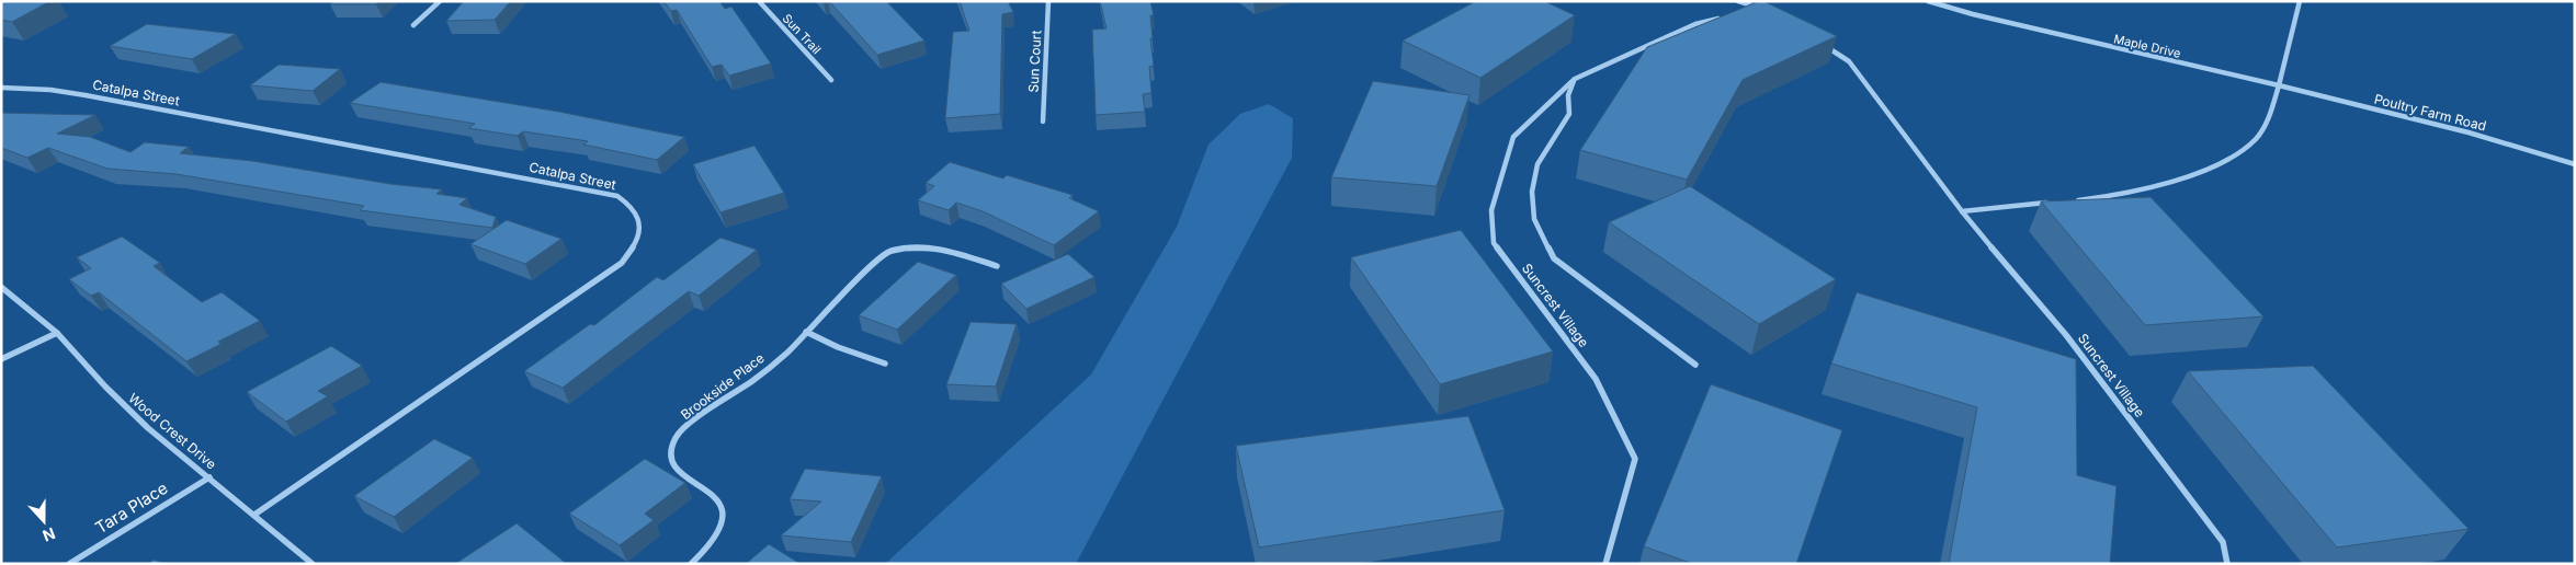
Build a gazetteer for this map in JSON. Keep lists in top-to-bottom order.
{
  "streets": {
    "street": [
      "Sun Trail",
      "Maple Drive",
      "Sun Court",
      "Catalpa Street",
      "Poultry Farm Road",
      "Suncrest Village",
      "Brookside Place",
      "Wood Crest Drive",
      "Tara Place"
    ]
  },
  "crossings": [
    ["Maple Drive", "Poultry Farm Road"],
    ["Catalpa Street", "Wood Crest Drive"],
    ["Wood Crest Drive", "Tara Place"]
  ],
  "north": "bottom"
}
